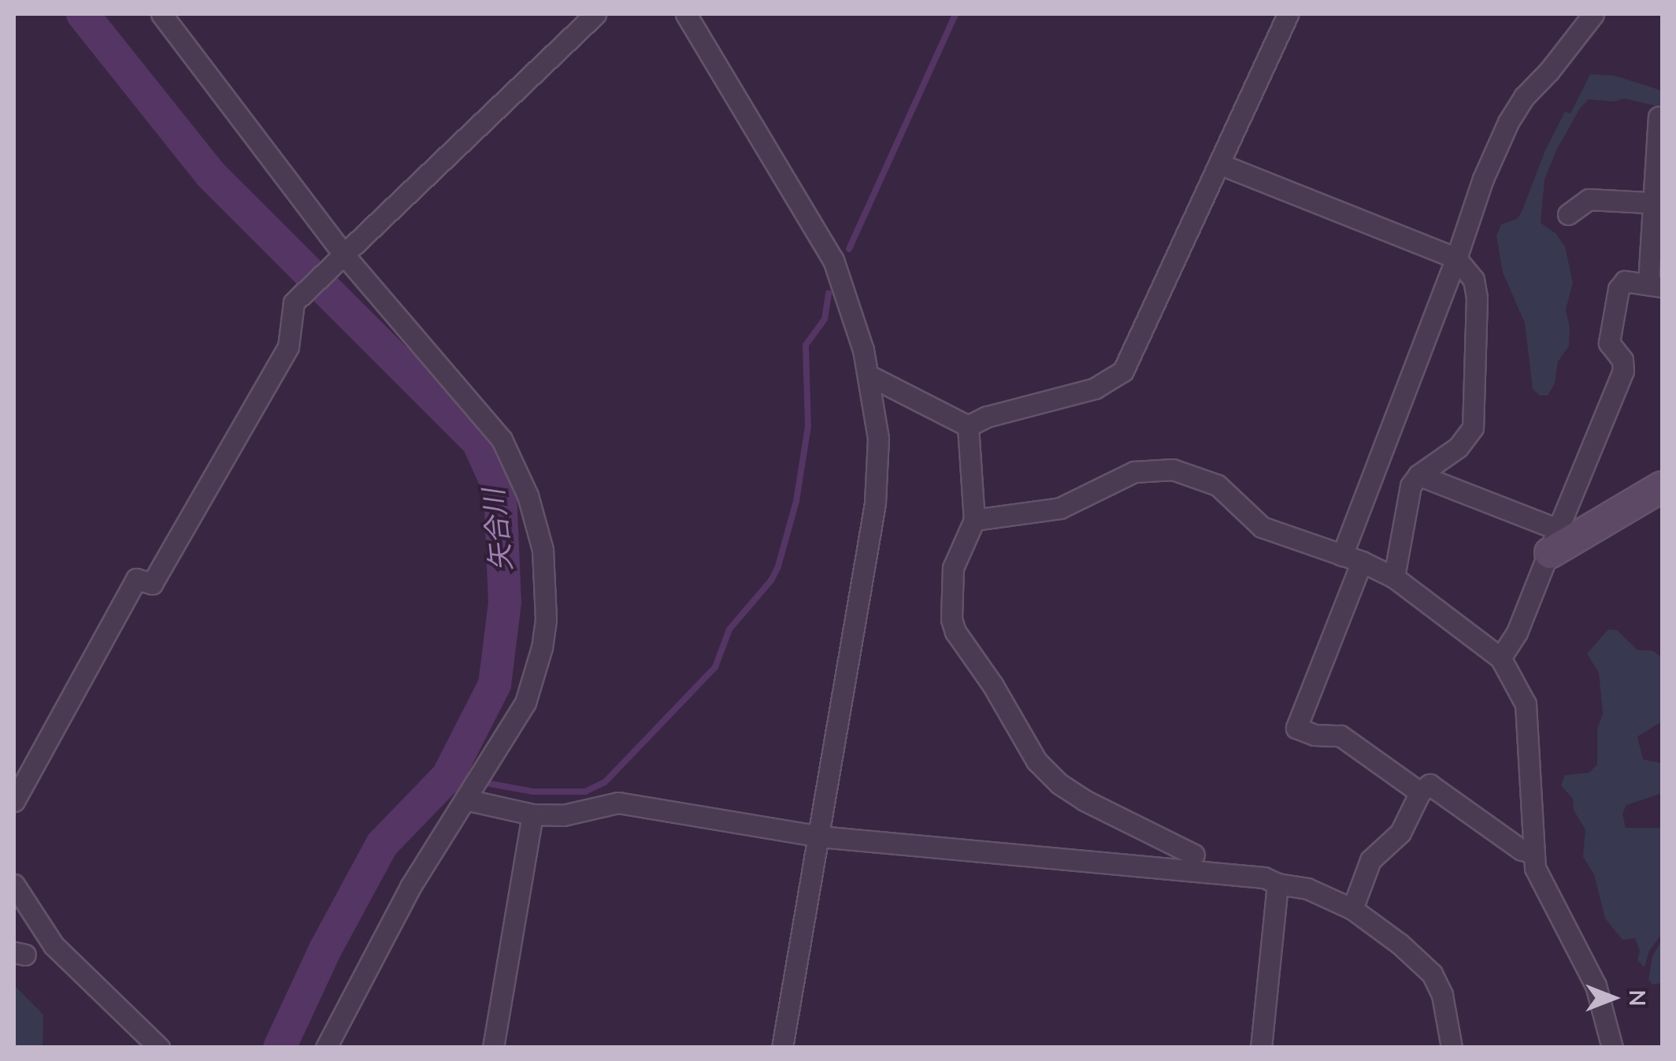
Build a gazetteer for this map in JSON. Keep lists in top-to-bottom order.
{
  "water": ["矢合川"],
  "north": "right"
}
